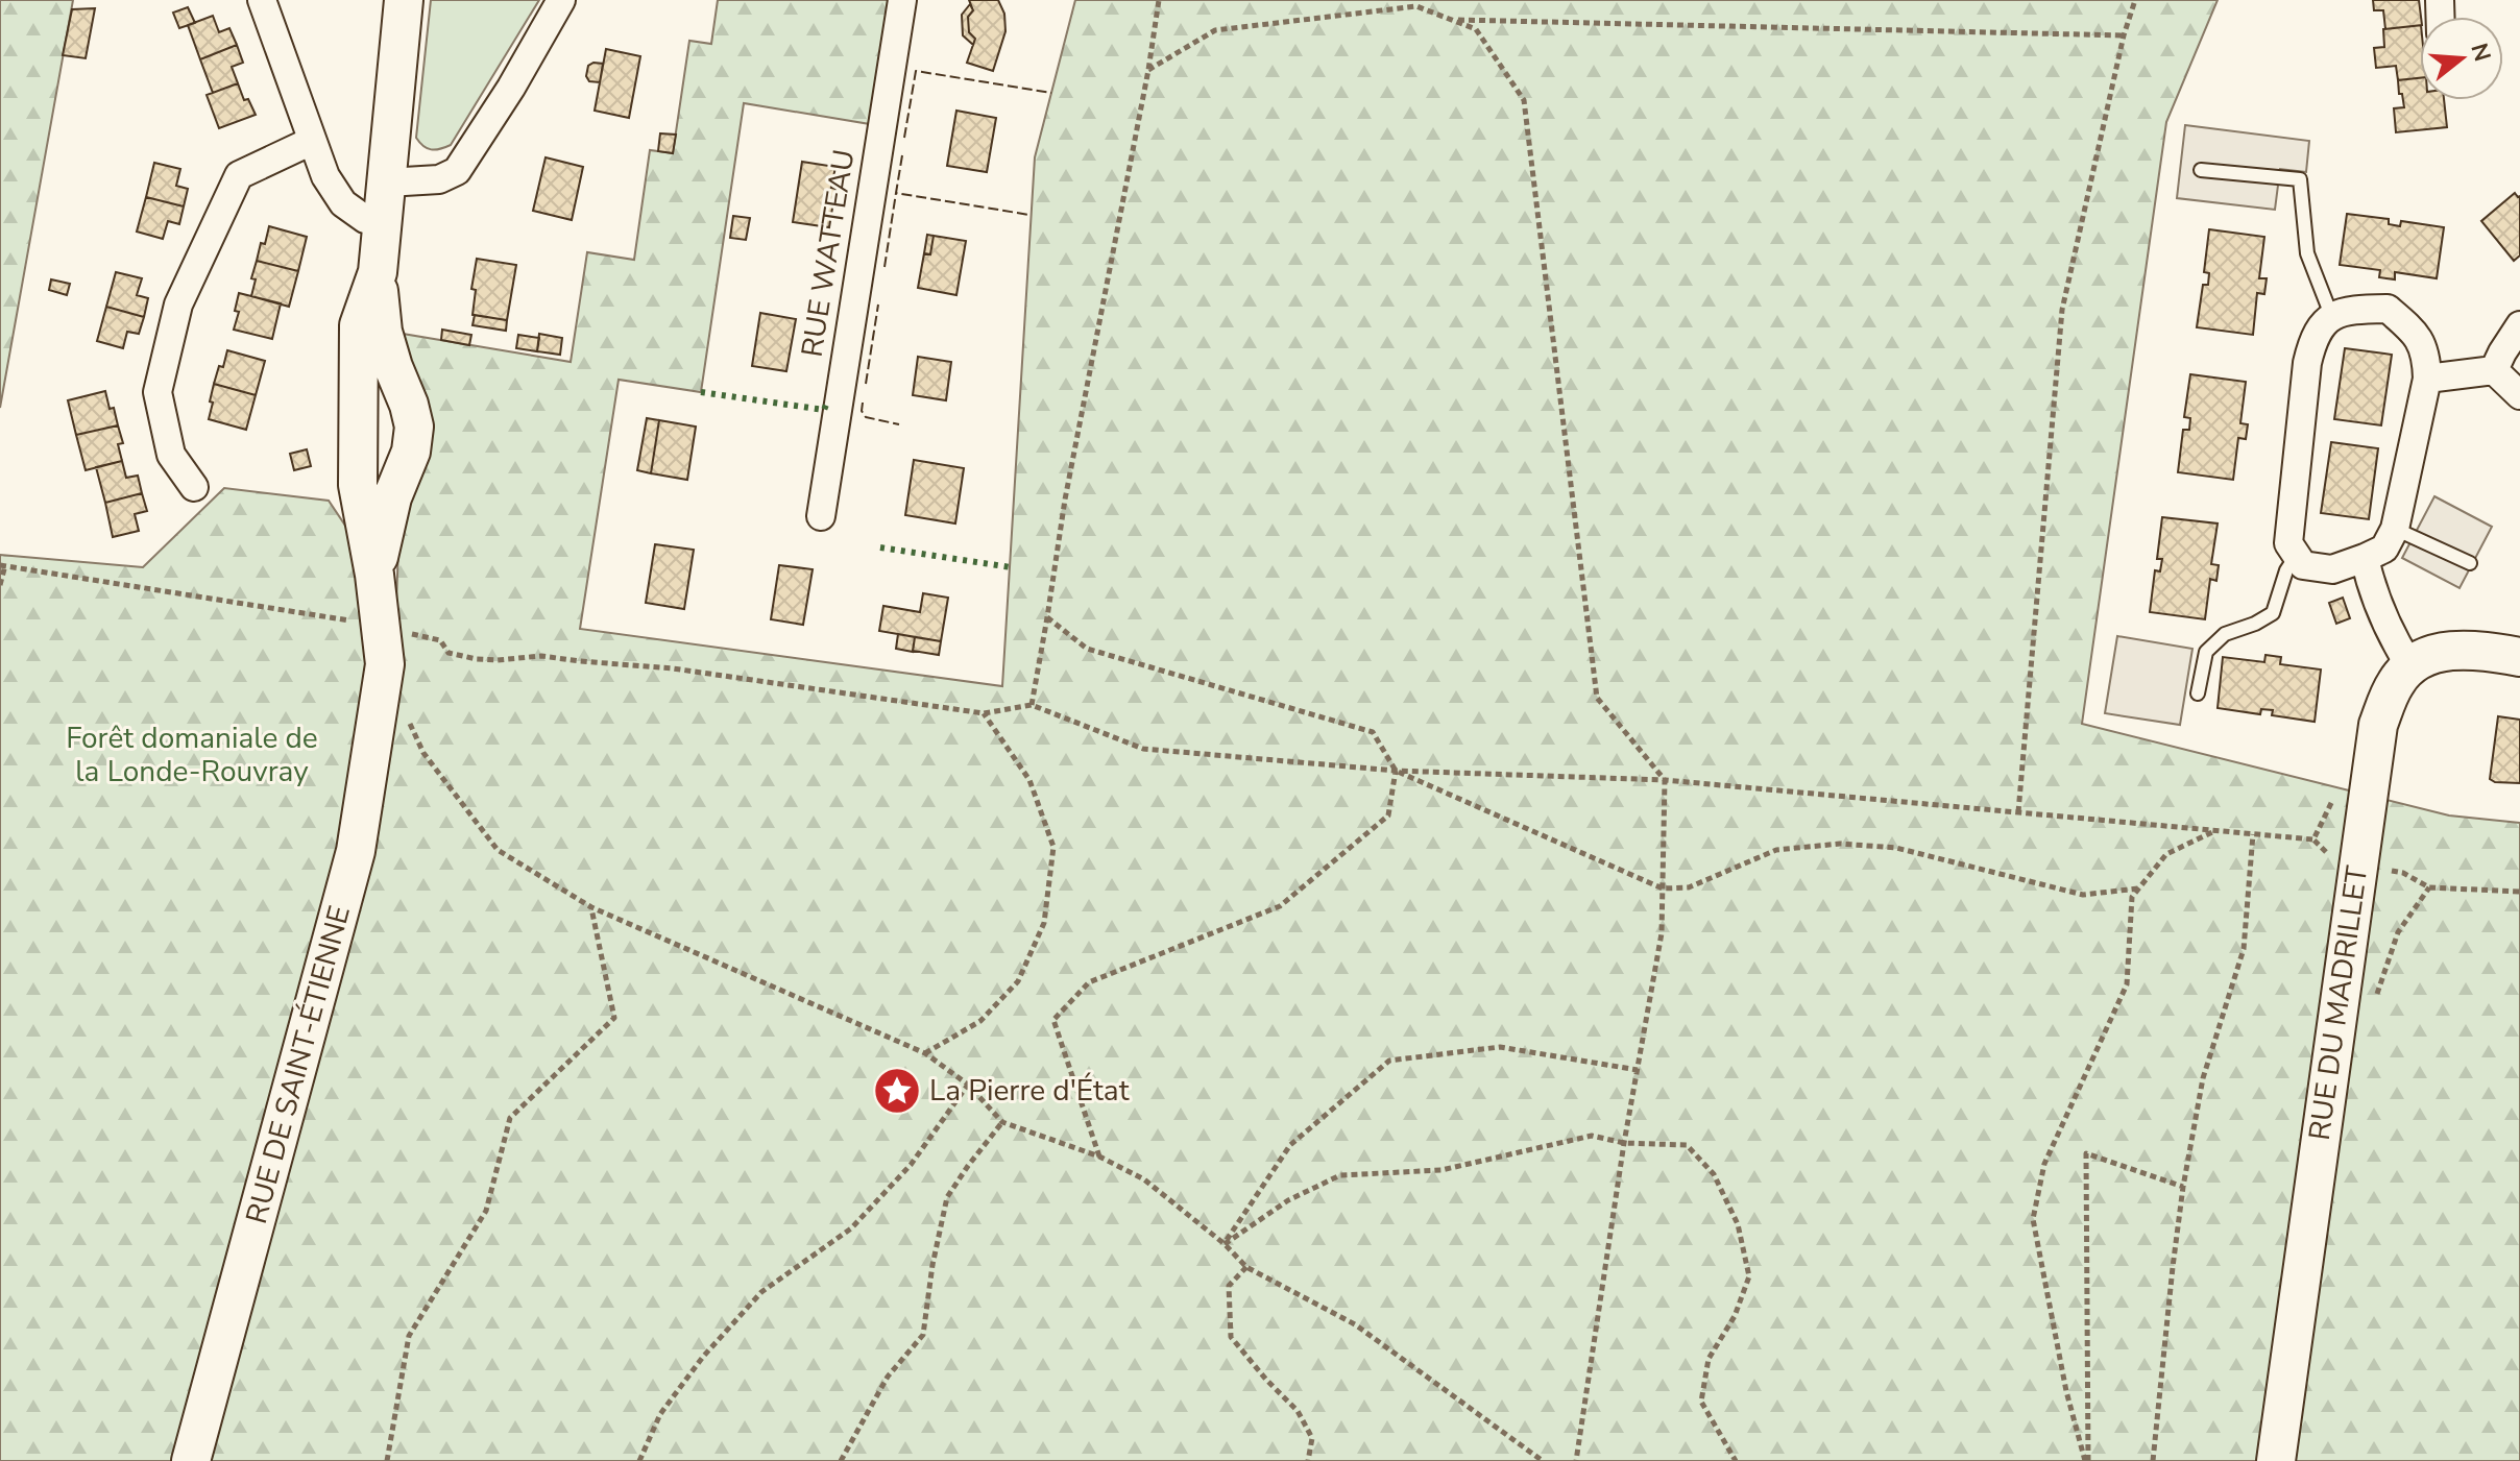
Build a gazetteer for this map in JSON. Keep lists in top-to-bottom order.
{
  "streets": {
    "street": ["RUE WATTEAU", "RUE DU MADRILLET", "RUE DE SAINT-ÉTIENNE"]
  },
  "parks": ["Forêt domaniale de la Londe-Rouvray"],
  "places": {
    "place": ["La Pierre d'État"]
  },
  "north": "right"
}
